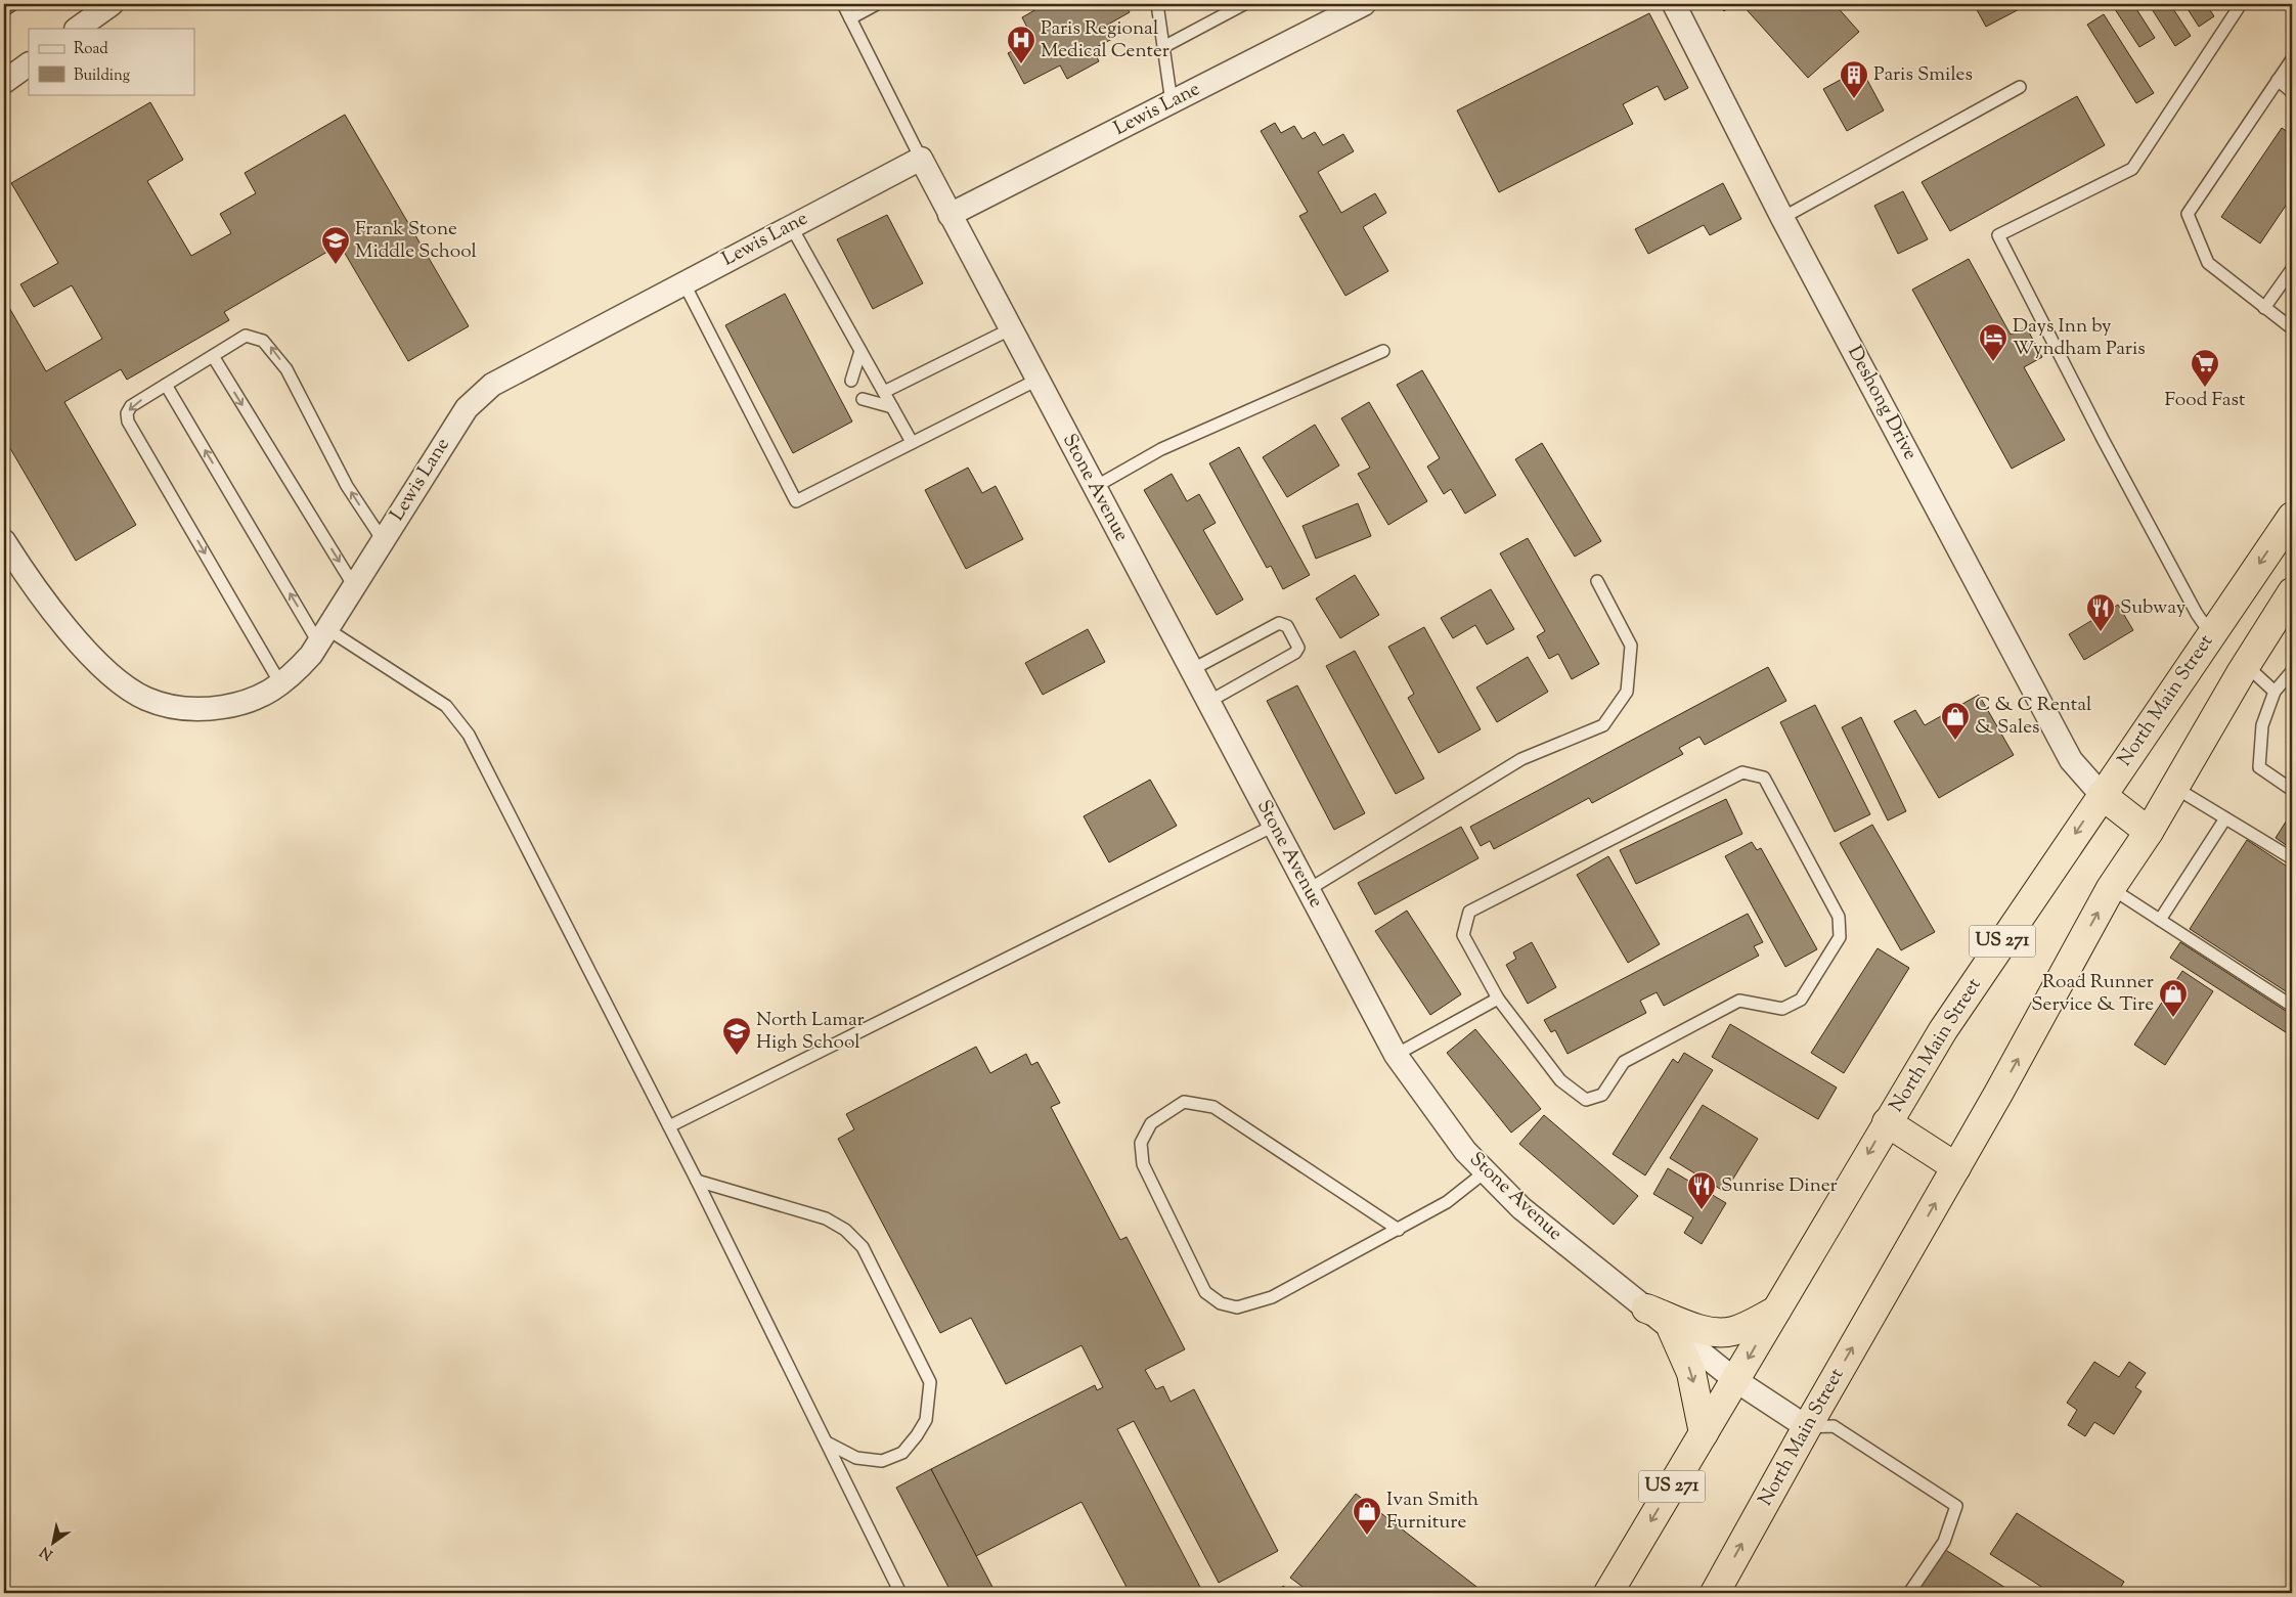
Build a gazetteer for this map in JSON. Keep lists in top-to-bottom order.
{
  "streets": {
    "highway": ["North Main Street", "US 271"],
    "street": ["Lewis Lane", "Deshong Drive", "Stone Avenue"]
  },
  "crossings": [
    ["Lewis Lane", "Stone Avenue"],
    ["Deshong Drive", "North Main Street"],
    ["Stone Avenue", "North Main Street"]
  ],
  "places": {
    "hospital": ["Paris Regional Medical Center"],
    "building": ["Paris Smiles"],
    "school or university": ["Frank Stone Middle School", "North Lamar High School"],
    "hotel": ["Days Inn by Wyndham Paris"],
    "supermarket": ["Food Fast"],
    "restaurant": ["Subway", "Sunrise Diner"],
    "shop": ["C & C Rental & Sales", "Road Runner Service & Tire", "Ivan Smith Furniture"]
  },
  "legend": ["Road", "Building"],
  "north": "bottom left"
}
